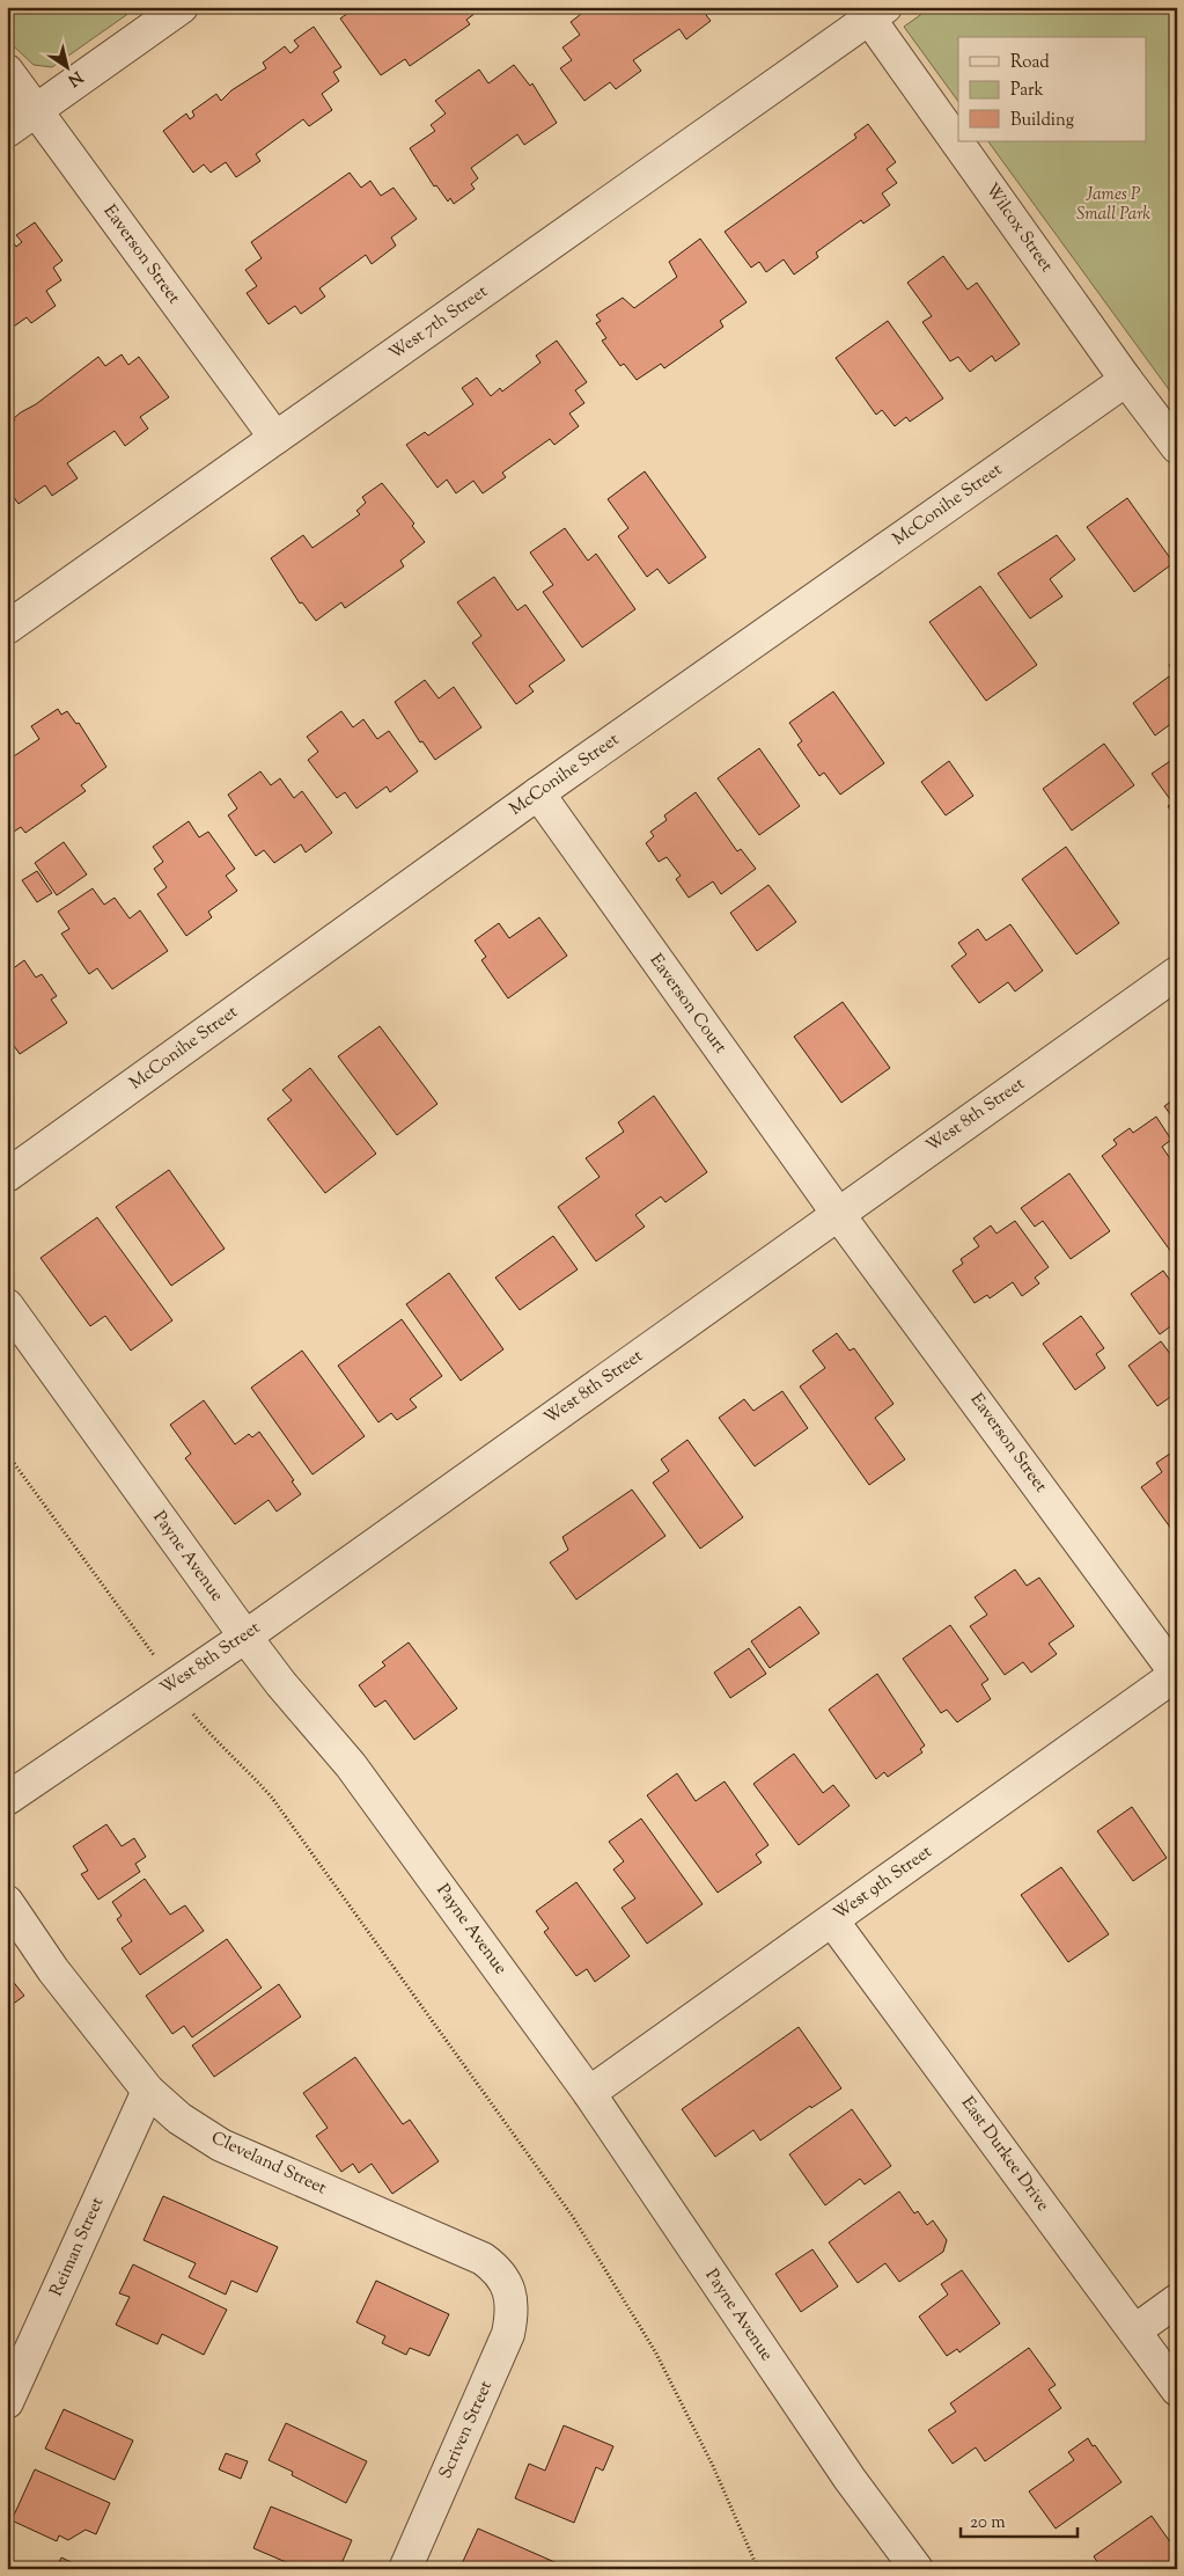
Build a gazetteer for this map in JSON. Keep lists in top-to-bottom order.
{
  "streets": {
    "street": [
      "Wilcox Street",
      "Eaverson Street",
      "West 7th Street",
      "McConihe Street",
      "Eaverson Court",
      "West 8th Street",
      "Payne Avenue",
      "West 9th Street",
      "East Durkee Drive",
      "Cleveland Street",
      "Reiman Street",
      "Scriven Street"
    ]
  },
  "crossings": [
    ["Wilcox Street", "West 7th Street"],
    ["Wilcox Street", "McConihe Street"],
    ["Eaverson Street", "West 7th Street"],
    ["Eaverson Street", "Eaverson Court"],
    ["Eaverson Street", "West 8th Street"],
    ["Eaverson Street", "West 9th Street"],
    ["McConihe Street", "Eaverson Court"],
    ["Eaverson Court", "West 8th Street"],
    ["West 8th Street", "Payne Avenue"],
    ["Payne Avenue", "West 9th Street"],
    ["West 9th Street", "East Durkee Drive"],
    ["Cleveland Street", "Reiman Street"],
    ["Cleveland Street", "Scriven Street"]
  ],
  "parks": ["James P Small Park"],
  "legend": ["Road", "Park", "Building"],
  "scale_bar": "20 m",
  "north": "bottom right"
}
